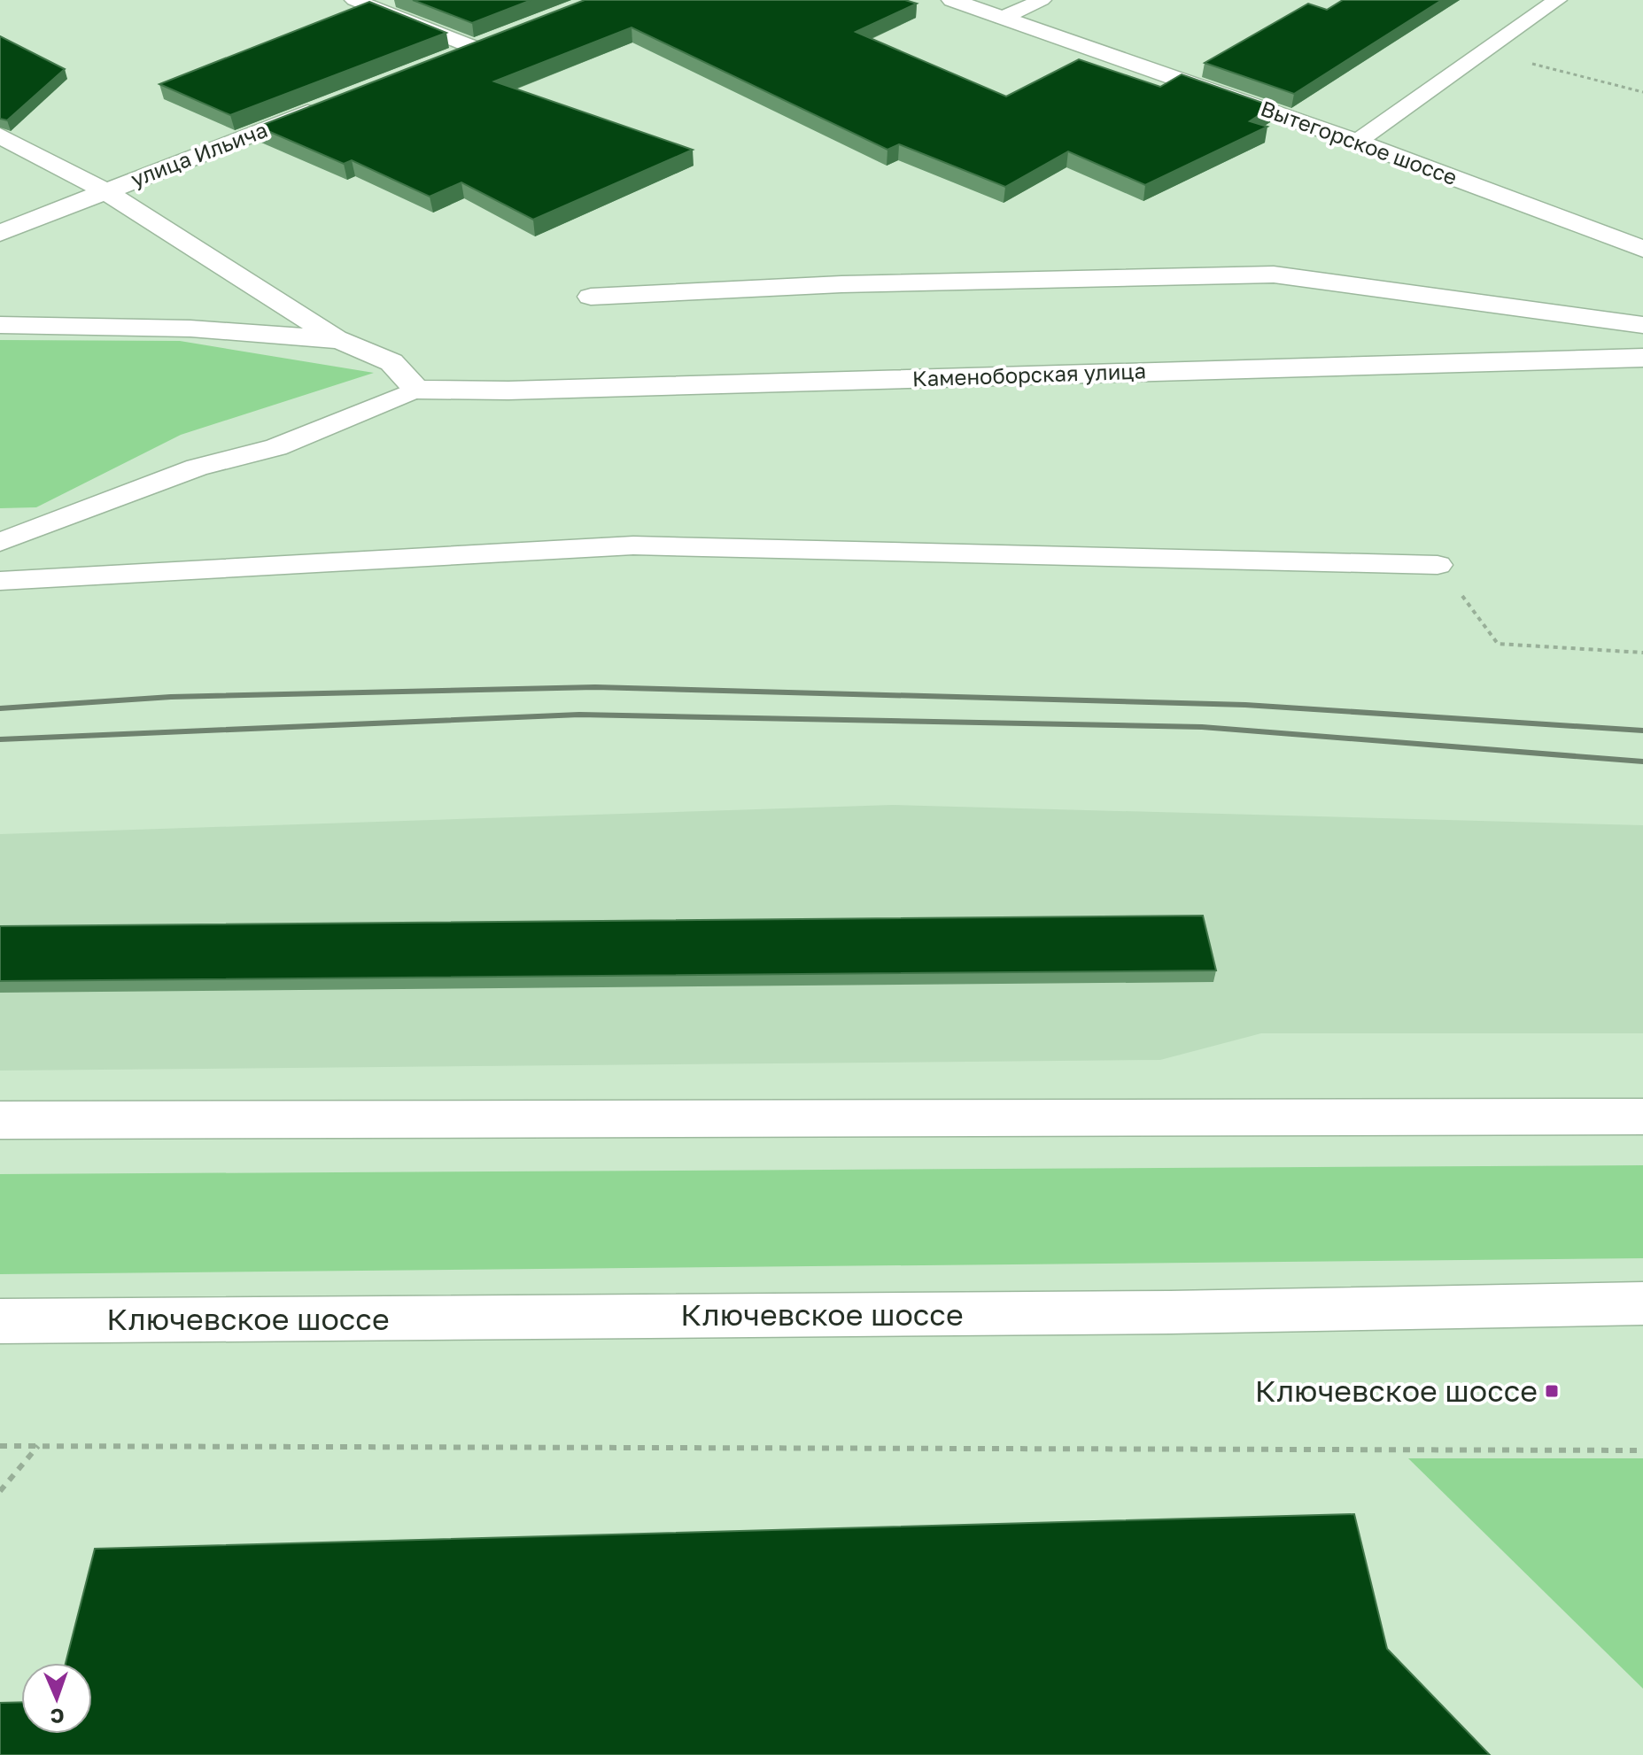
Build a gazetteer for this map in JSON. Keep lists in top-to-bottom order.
{
  "streets": {
    "street": [
      "Вытегорское шоссе",
      "улица Ильича",
      "Каменоборская улица",
      "Ключевское шоссе"
    ]
  },
  "places": {
    "transit": ["Ключевское шоссе"]
  },
  "north": "bottom"
}
